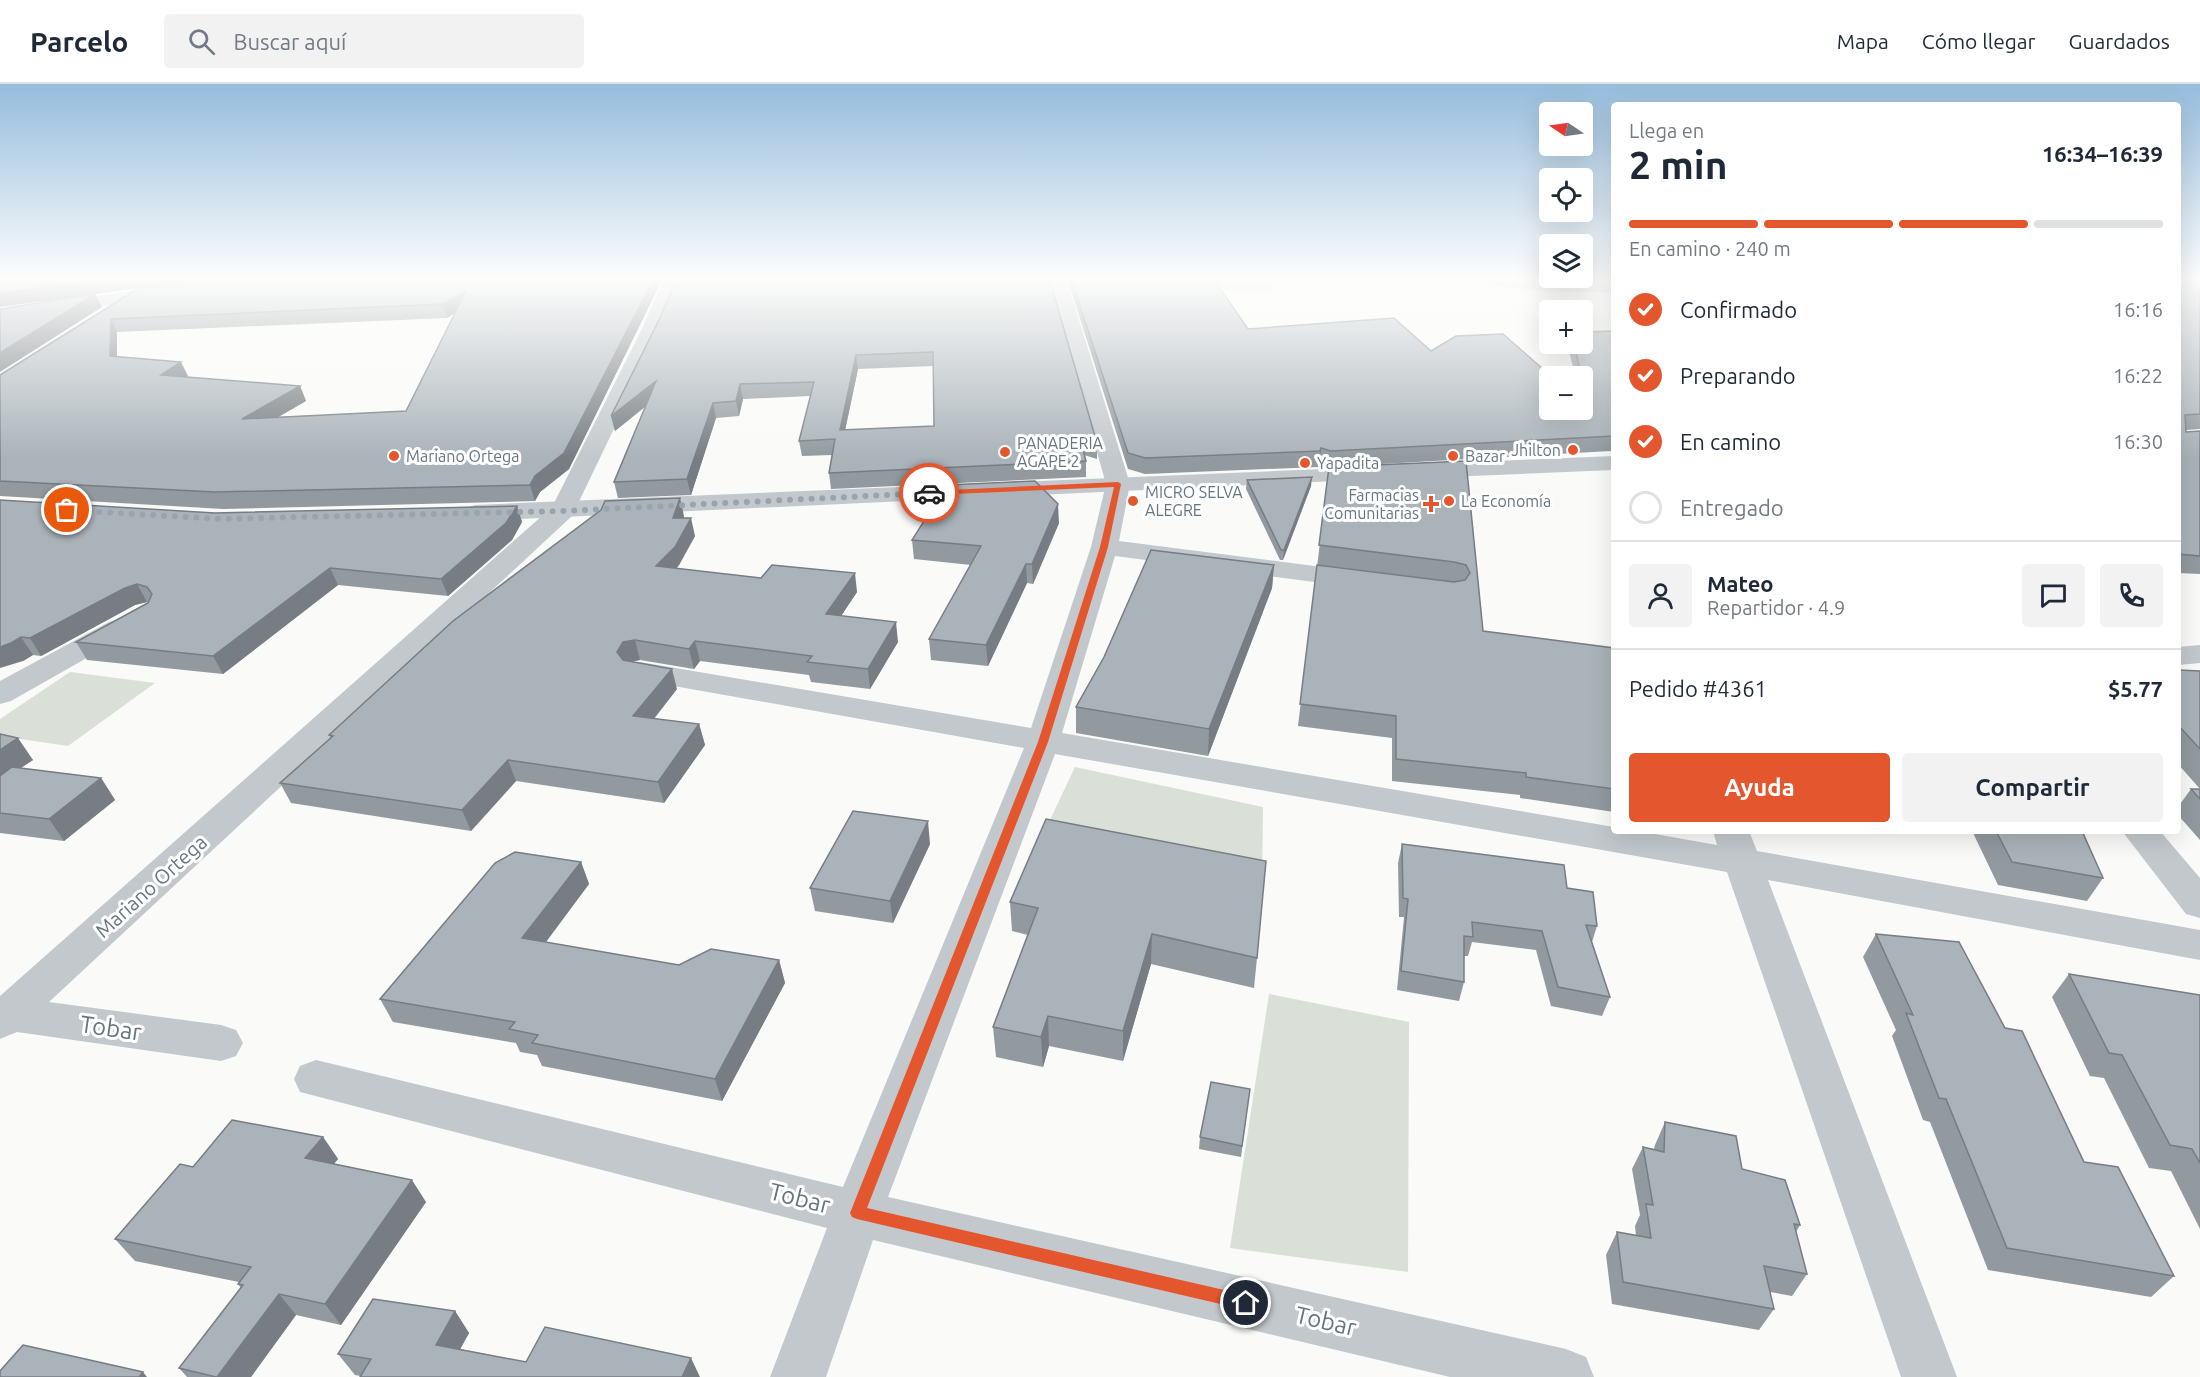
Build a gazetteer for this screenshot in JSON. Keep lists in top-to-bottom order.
{
  "streets": {
    "street": ["Mariano Ortega", "Tobar"]
  },
  "crossings": [
    ["Mariano Ortega", "Tobar"]
  ],
  "places": {
    "other": [
      "Jhilton",
      "PANADERIA AGAPE 2",
      "Mariano Ortega",
      "Bazar",
      "Yapadita",
      "MICRO SELVA ALEGRE",
      "La Economía"
    ],
    "health": ["Farmacias Comunitarias"]
  },
  "north": "left",
  "page": {
    "header": "Parcelo",
    "search": "Buscar aquí",
    "nav": ["Mapa", "Cómo llegar", "Guardados"],
    "map_buttons": ["+", "−"],
    "heading": ["2 min", "Llega en", "16:34–16:39"],
    "panel": [
      "Mateo",
      "Repartidor · 4.9",
      "Pedido #4361",
      "$5.77"
    ],
    "bar": "En camino · 240 m",
    "list": [
      ["Confirmado", "16:16"],
      ["Preparando", "16:22"],
      ["En camino", "16:30"],
      "Entregado"
    ],
    "buttons": ["Ayuda", "Compartir"]
  }
}
